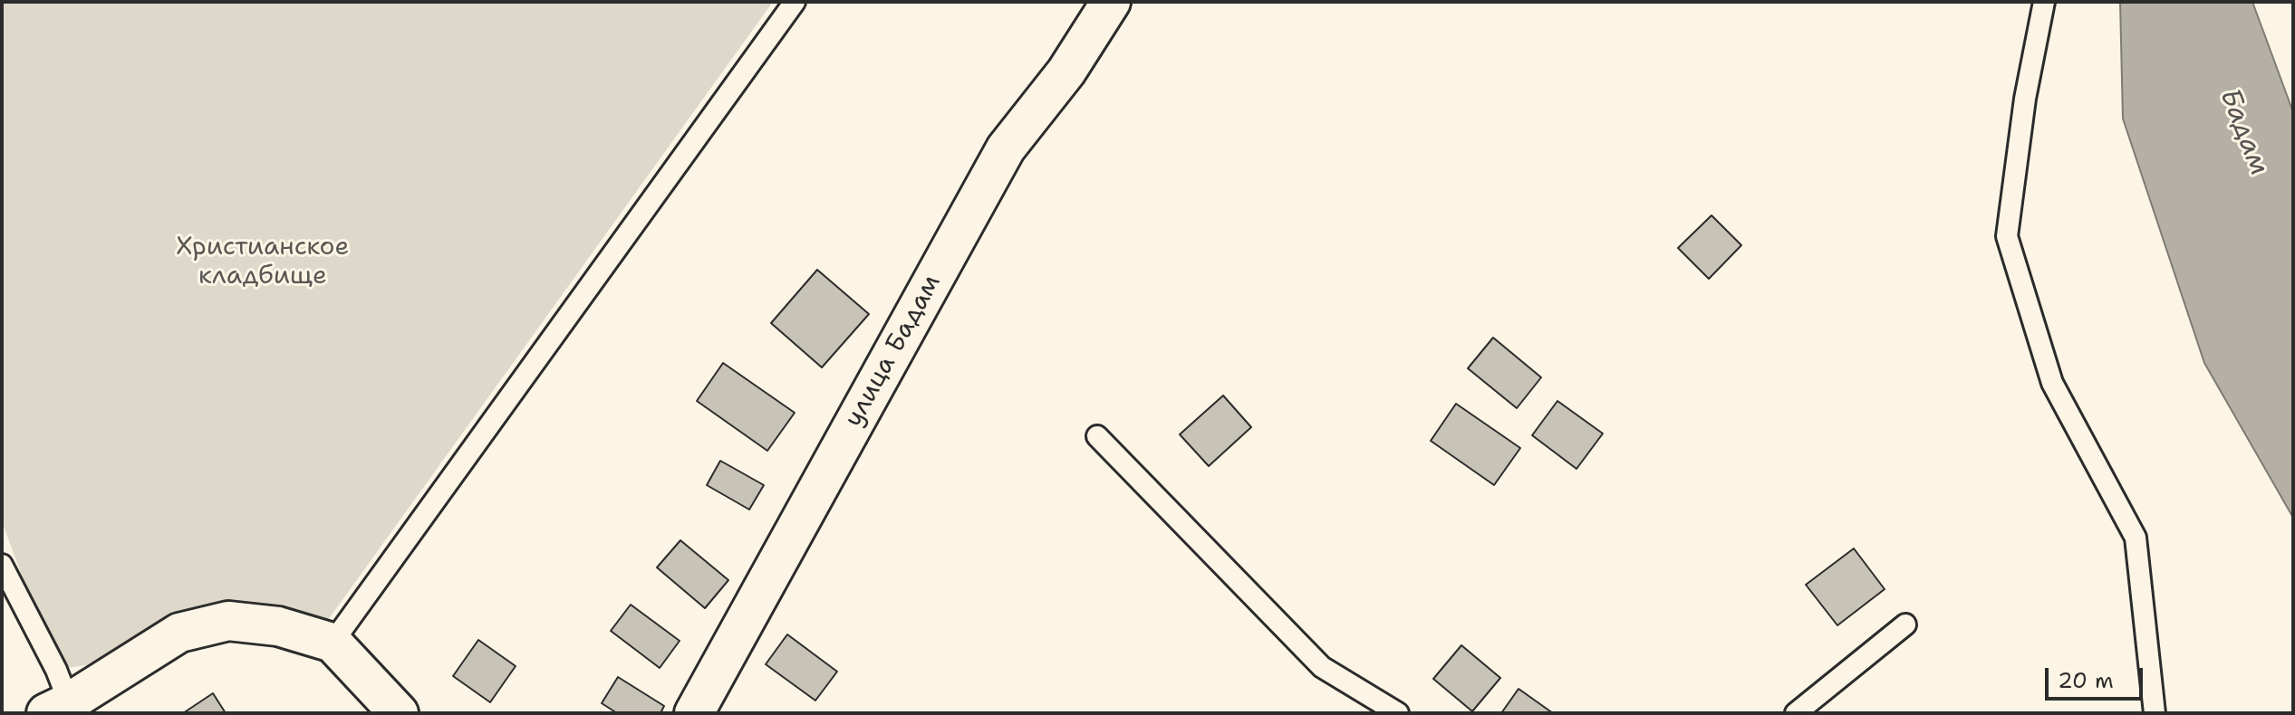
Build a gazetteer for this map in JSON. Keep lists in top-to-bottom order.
{
  "streets": {
    "street": ["улица Бадам"]
  },
  "water": ["Бадам"],
  "parks": ["Христианское кладбище"],
  "scale_bar": "20 m"
}
